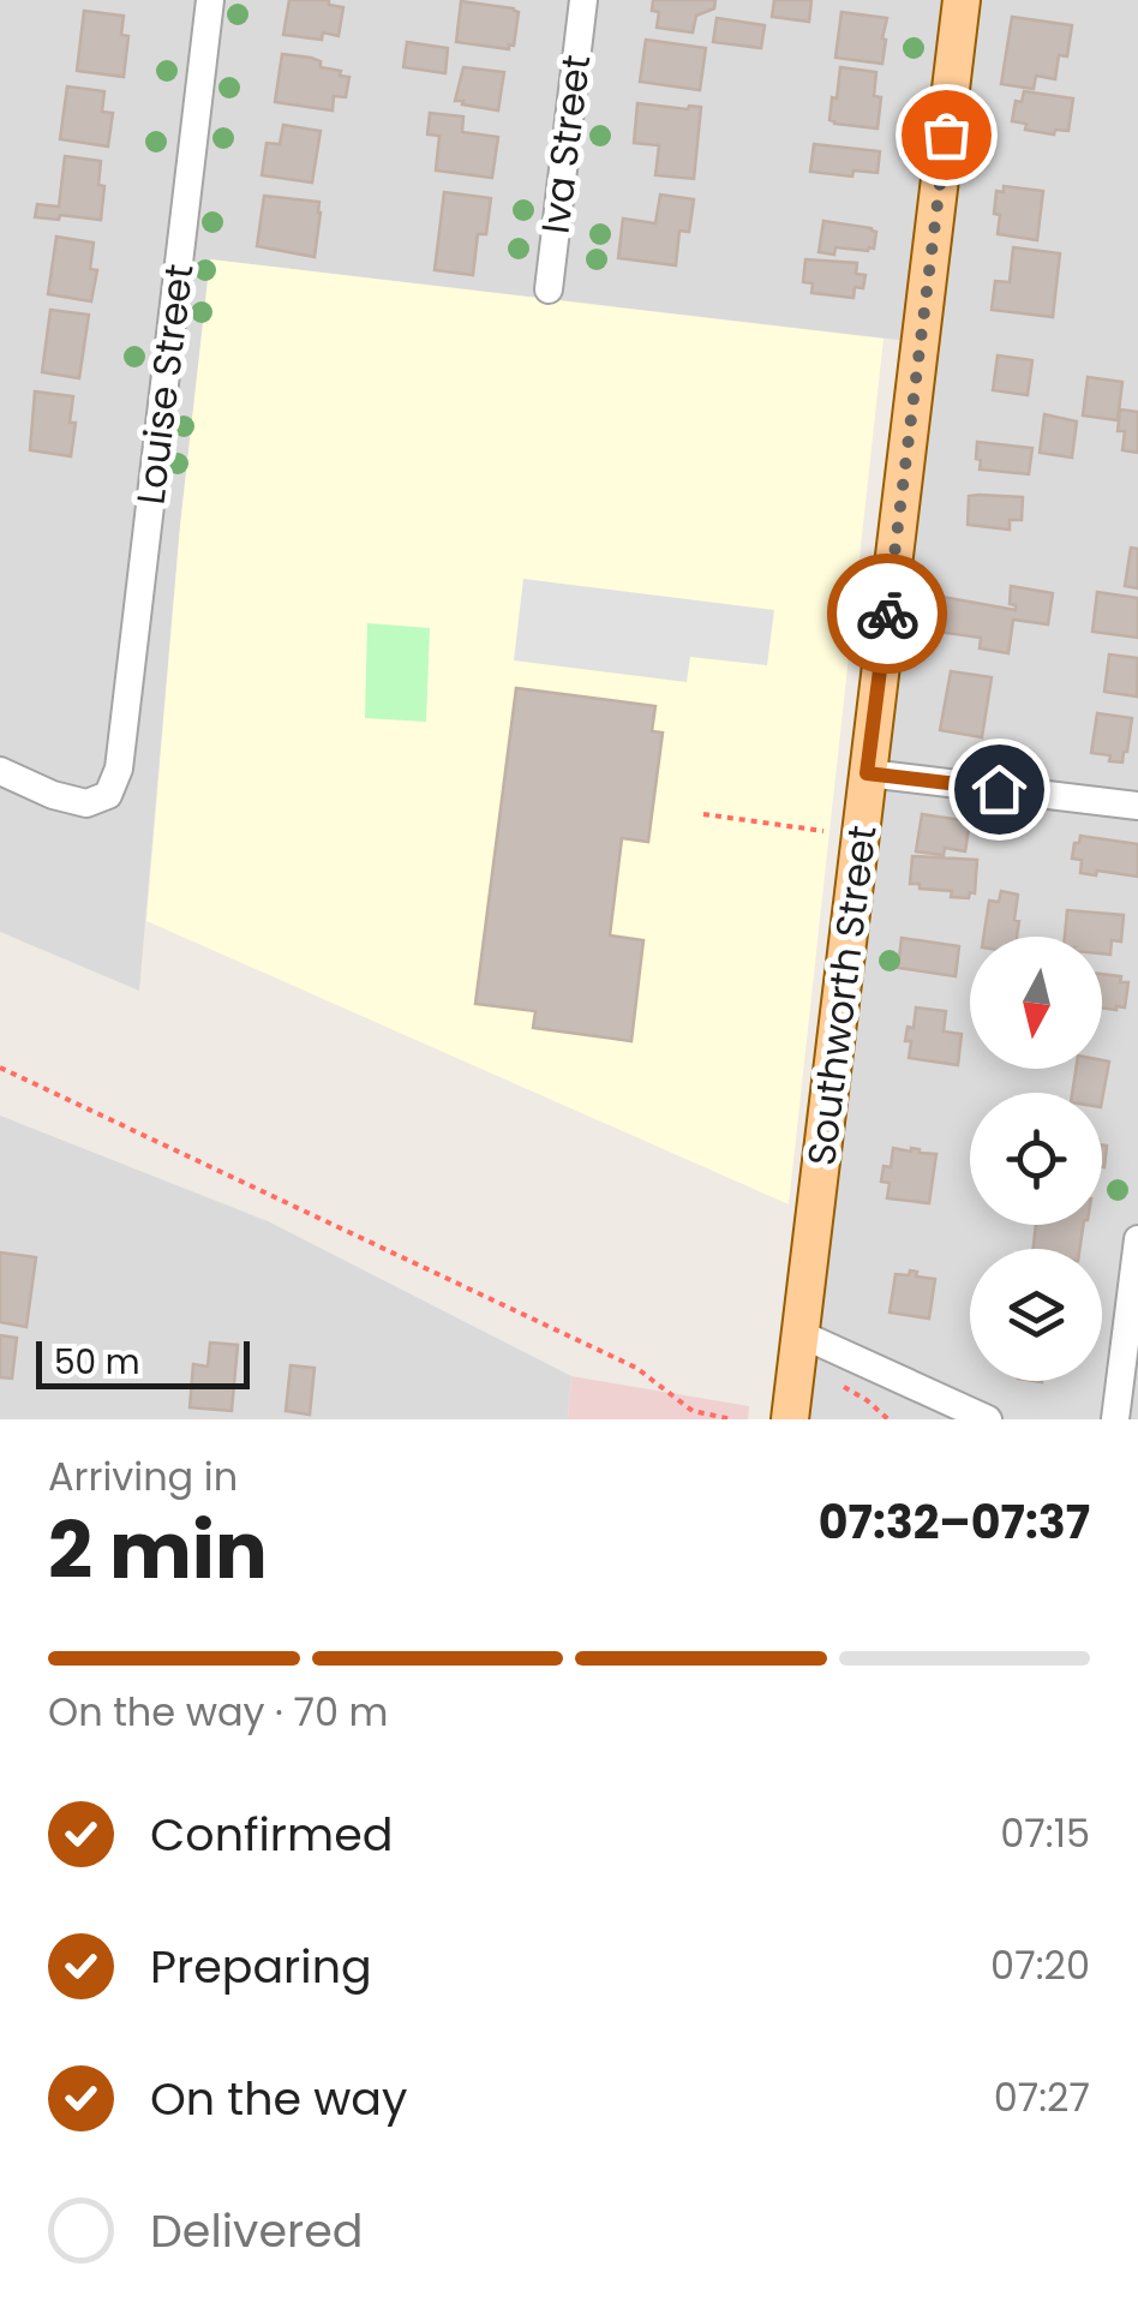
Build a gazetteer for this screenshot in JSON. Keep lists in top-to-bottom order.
{
  "streets": {
    "main road": ["Southworth Street"],
    "street": ["Iva Street", "Louise Street"]
  },
  "scale_bar": "50 m",
  "north": "bottom",
  "page": {
    "scale": "50 m",
    "heading": ["2 min", "Arriving in", "07:32–07:37"],
    "bar": "On the way · 70 m",
    "list": [
      ["Confirmed", "07:15"],
      ["Preparing", "07:20"],
      ["On the way", "07:27"],
      "Delivered"
    ]
  }
}
